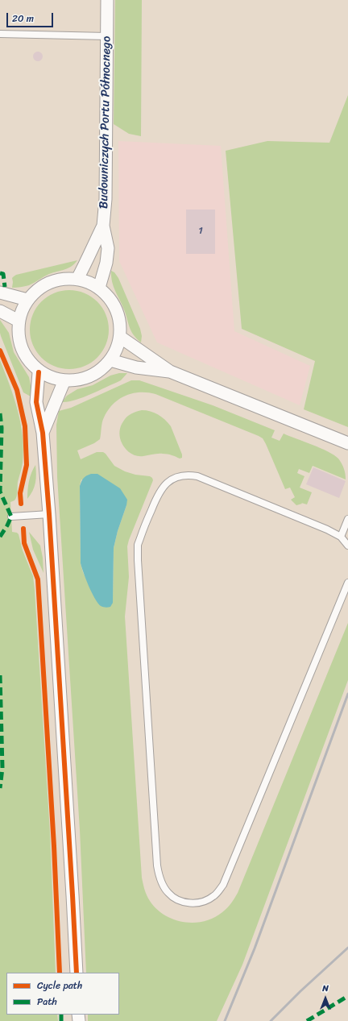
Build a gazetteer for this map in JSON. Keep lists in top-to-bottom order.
{
  "streets": {
    "street": ["Budowniczych Portu Północnego"]
  },
  "house_numbers": ["1"],
  "legend": ["Cycle path", "Path"],
  "scale_bar": "20 m",
  "north": "top"
}
